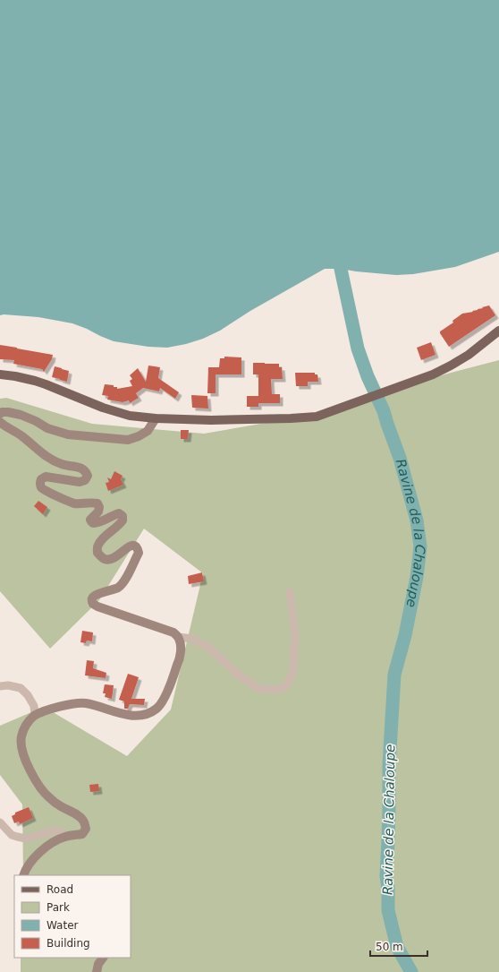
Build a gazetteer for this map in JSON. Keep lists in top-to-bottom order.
{
  "water": ["Ravine de la Chaloupe"],
  "legend": [
    "Road",
    "Park",
    "Water",
    "Building"
  ],
  "scale_bar": "50 m"
}
